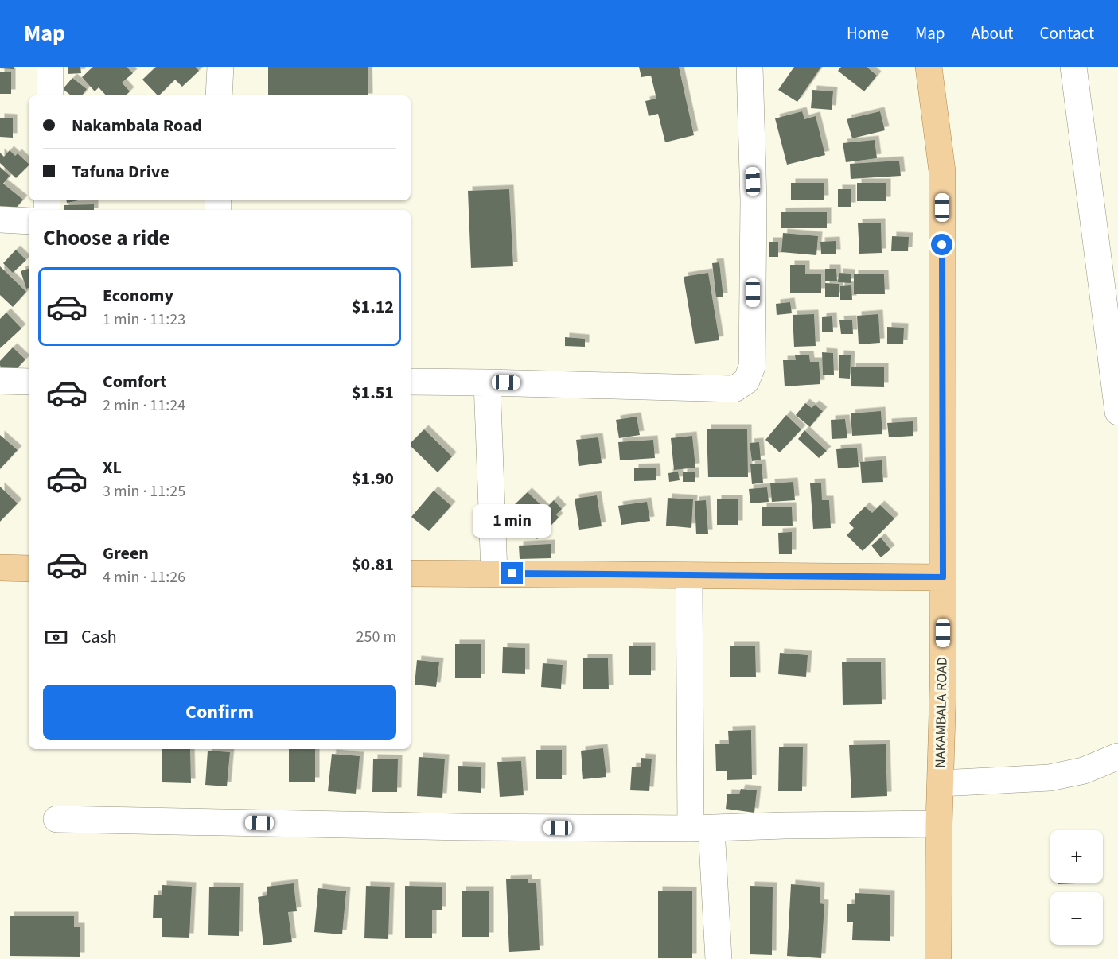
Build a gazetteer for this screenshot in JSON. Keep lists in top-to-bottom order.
{
  "streets": {
    "main road": ["NAKAMBALA ROAD"]
  },
  "page": {
    "header": "Map",
    "nav": [
      "Home",
      "Map",
      "About",
      "Contact"
    ],
    "banner": ["Nakambala Road", "Tafuna Drive"],
    "heading": "Choose a ride",
    "list": [
      {
        "name": "Economy",
        "note": "1 min · 11:23",
        "value": "$1.12"
      },
      {
        "name": "Comfort",
        "note": "2 min · 11:24",
        "value": "$1.51"
      },
      {
        "name": "XL",
        "note": "3 min · 11:25",
        "value": "$1.90"
      },
      {
        "name": "Green",
        "note": "4 min · 11:26",
        "value": "$0.81"
      }
    ],
    "bubble": "1 min",
    "pay": ["Cash", "250 m"],
    "buttons": "Confirm",
    "map_buttons": ["+", "−"]
  }
}
